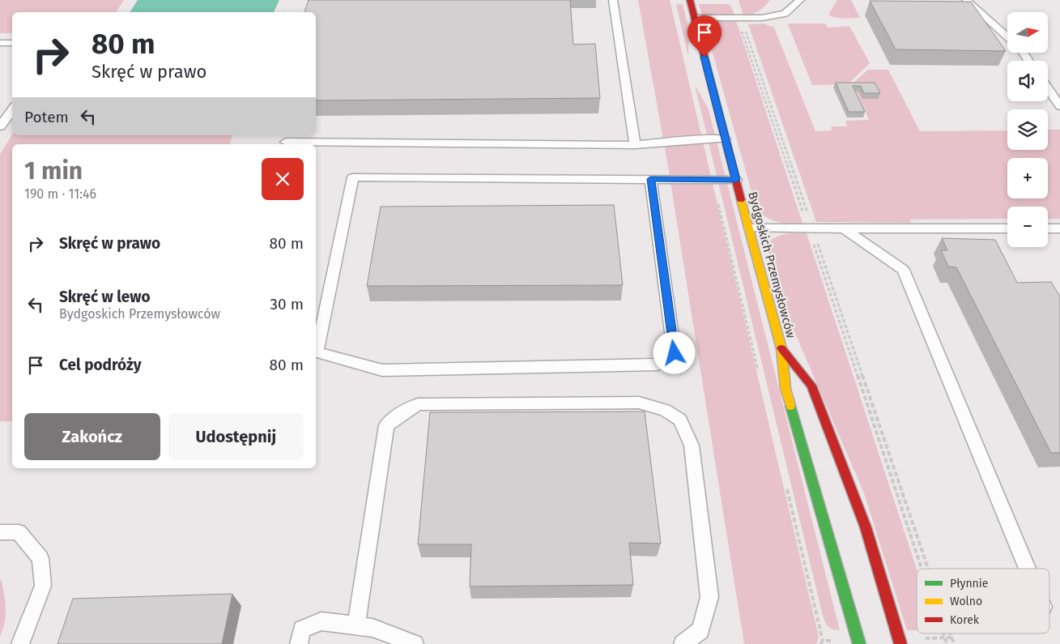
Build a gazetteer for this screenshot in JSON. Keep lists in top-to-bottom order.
{
  "streets": {
    "street": ["Bydgoskich Przemysłowców"]
  },
  "legend": ["Płynnie", "Wolno", "Korek"],
  "north": "right",
  "page": {
    "map_buttons": ["+", "−"],
    "turn": ["80 m", "Skręć w prawo"],
    "then": "Potem",
    "heading": ["1 min", "190 m · 11:46"],
    "list": [
      {
        "name": "Skręć w prawo",
        "value": "80 m"
      },
      {
        "name": "Skręć w lewo",
        "note": "Bydgoskich Przemysłowców",
        "value": "30 m"
      },
      {
        "name": "Cel podróży",
        "value": "80 m"
      }
    ],
    "buttons": ["Zakończ", "Udostępnij"]
  }
}
